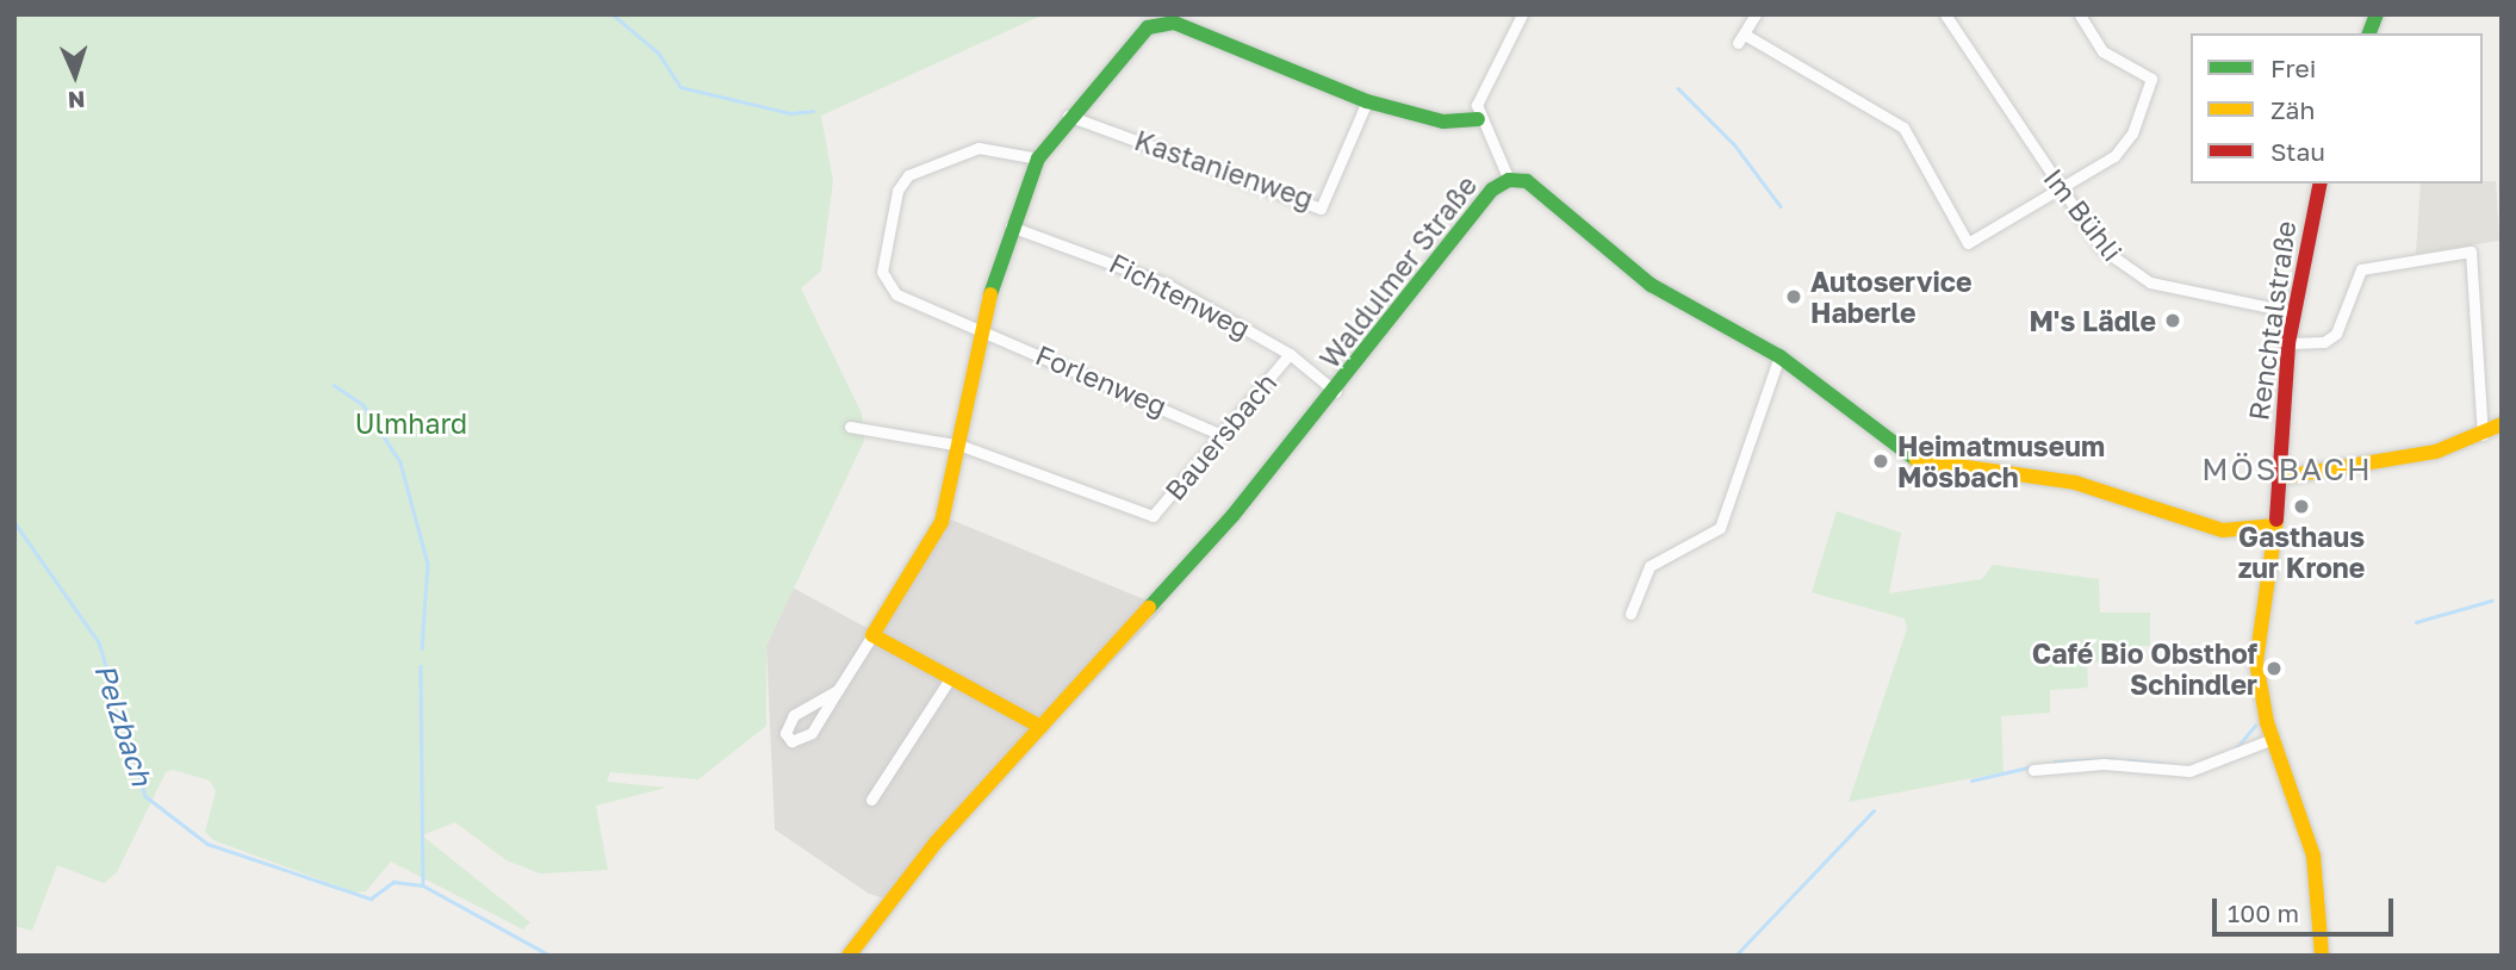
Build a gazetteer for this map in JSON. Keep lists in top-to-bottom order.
{
  "streets": {
    "street": [
      "Kastanienweg",
      "Im Bühli",
      "Waldulmer Straße",
      "Fichtenweg",
      "Renchtalstraße",
      "Forlenweg",
      "Bauersbach"
    ]
  },
  "crossings": [
    ["Im Bühli", "Renchtalstraße"],
    ["Waldulmer Straße", "Fichtenweg"],
    ["Waldulmer Straße", "Renchtalstraße"],
    ["Fichtenweg", "Bauersbach"],
    ["Forlenweg", "Bauersbach"]
  ],
  "districts": ["MÖSBACH"],
  "water": ["Pelzbach"],
  "parks": ["Ulmhard"],
  "places": [
    "Autoservice Haberle",
    "M's Lädle",
    "Heimatmuseum Mösbach",
    "Gasthaus zur Krone",
    "Café Bio Obsthof Schindler"
  ],
  "legend": ["Frei", "Zäh", "Stau"],
  "scale_bar": "100 m",
  "north": "bottom"
}
